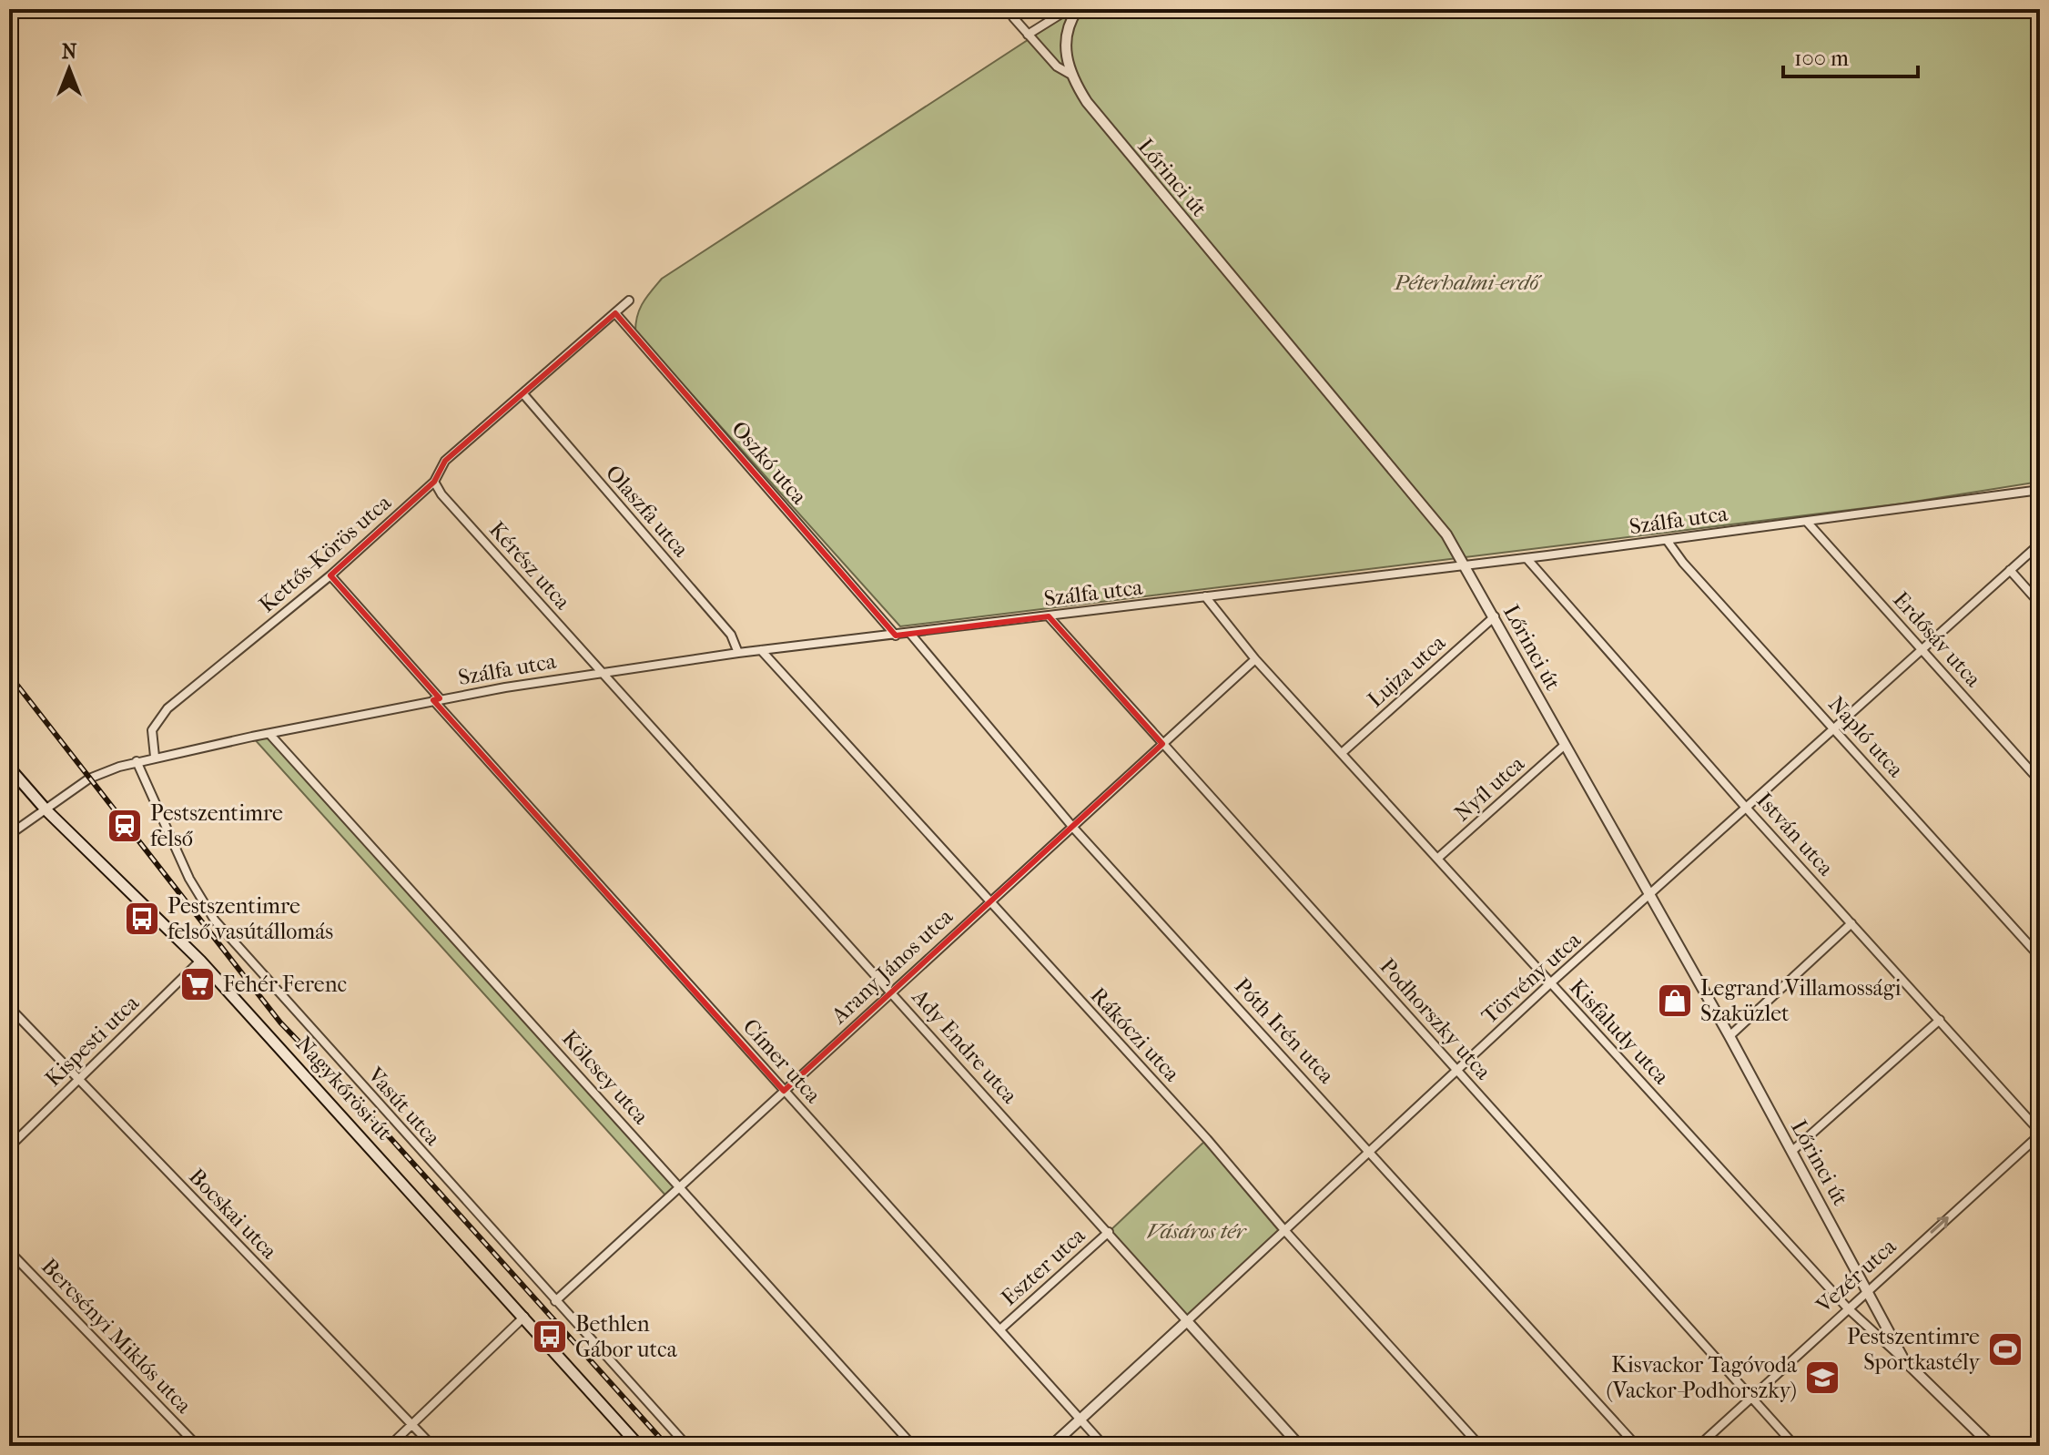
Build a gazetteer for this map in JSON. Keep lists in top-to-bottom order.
{
  "streets": {
    "main road": ["Nagykőrösi út"],
    "street": [
      "Lőrinci út",
      "Oszkó utca",
      "Olaszfa utca",
      "Szálfa utca",
      "Kettős-Körös utca",
      "Kérész utca",
      "Erdősáv utca",
      "Lujza utca",
      "Napló utca",
      "Nyíl utca",
      "István utca",
      "Arany János utca",
      "Törvény utca",
      "Podhorszky utca",
      "Póth Irén utca",
      "Kisfaludy utca",
      "Rákóczi utca",
      "Kispesti utca",
      "Ady Endre utca",
      "Címer utca",
      "Kölcsey utca",
      "Vasút utca",
      "Bocskai utca",
      "Eszter utca",
      "Vezér utca",
      "Bercsényi Miklós utca"
    ]
  },
  "crossings": [
    ["Lőrinci út", "Szálfa utca"],
    ["Lőrinci út", "Lujza utca"],
    ["Lőrinci út", "Nyíl utca"],
    ["Lőrinci út", "Törvény utca"],
    ["Lőrinci út", "Kisfaludy utca"],
    ["Lőrinci út", "Vezér utca"],
    ["Oszkó utca", "Szálfa utca"],
    ["Oszkó utca", "Kettős-Körös utca"],
    ["Olaszfa utca", "Szálfa utca"],
    ["Olaszfa utca", "Kettős-Körös utca"],
    ["Szálfa utca", "Kettős-Körös utca"],
    ["Szálfa utca", "Kérész utca"],
    ["Szálfa utca", "Erdősáv utca"],
    ["Szálfa utca", "Napló utca"],
    ["Szálfa utca", "István utca"],
    ["Szálfa utca", "Podhorszky utca"],
    ["Szálfa utca", "Póth Irén utca"],
    ["Szálfa utca", "Kisfaludy utca"],
    ["Szálfa utca", "Rákóczi utca"],
    ["Szálfa utca", "Ady Endre utca"],
    ["Szálfa utca", "Címer utca"],
    ["Szálfa utca", "Kölcsey utca"],
    ["Kettős-Körös utca", "Kérész utca"],
    ["Kettős-Körös utca", "Címer utca"],
    ["Kérész utca", "Ady Endre utca"],
    ["Erdősáv utca", "Törvény utca"],
    ["Lujza utca", "Kisfaludy utca"],
    ["Napló utca", "Törvény utca"],
    ["Nyíl utca", "Kisfaludy utca"],
    ["István utca", "Törvény utca"],
    ["István utca", "Vezér utca"],
    ["Arany János utca", "Podhorszky utca"],
    ["Arany János utca", "Póth Irén utca"],
    ["Arany János utca", "Kisfaludy utca"],
    ["Arany János utca", "Rákóczi utca"],
    ["Arany János utca", "Ady Endre utca"],
    ["Arany János utca", "Címer utca"],
    ["Arany János utca", "Kölcsey utca"],
    ["Arany János utca", "Vasút utca"],
    ["Törvény utca", "Podhorszky utca"],
    ["Törvény utca", "Póth Irén utca"],
    ["Törvény utca", "Kisfaludy utca"],
    ["Törvény utca", "Rákóczi utca"],
    ["Törvény utca", "Ady Endre utca"],
    ["Törvény utca", "Címer utca"],
    ["Podhorszky utca", "Vezér utca"],
    ["Kisfaludy utca", "Vezér utca"],
    ["Kispesti utca", "Nagykőrösi út"],
    ["Kispesti utca", "Bocskai utca"],
    ["Ady Endre utca", "Eszter utca"],
    ["Címer utca", "Eszter utca"]
  ],
  "one_way": ["Vezér utca"],
  "parks": ["Péterhalmi-erdő", "Vásáros tér"],
  "places": {
    "station": ["Pestszentimre felső"],
    "bus stop": ["Pestszentimre felső vasútállomás", "Bethlen Gábor utca"],
    "supermarket": ["Fehér Ferenc"],
    "shop": ["Legrand Villamossági Szaküzlet"],
    "sports": ["Pestszentimre Sportkastély"],
    "school or university": ["Kisvackor Tagóvoda (Vackor-Podhorszky)"]
  },
  "scale_bar": "100 m",
  "north": "top"
}
